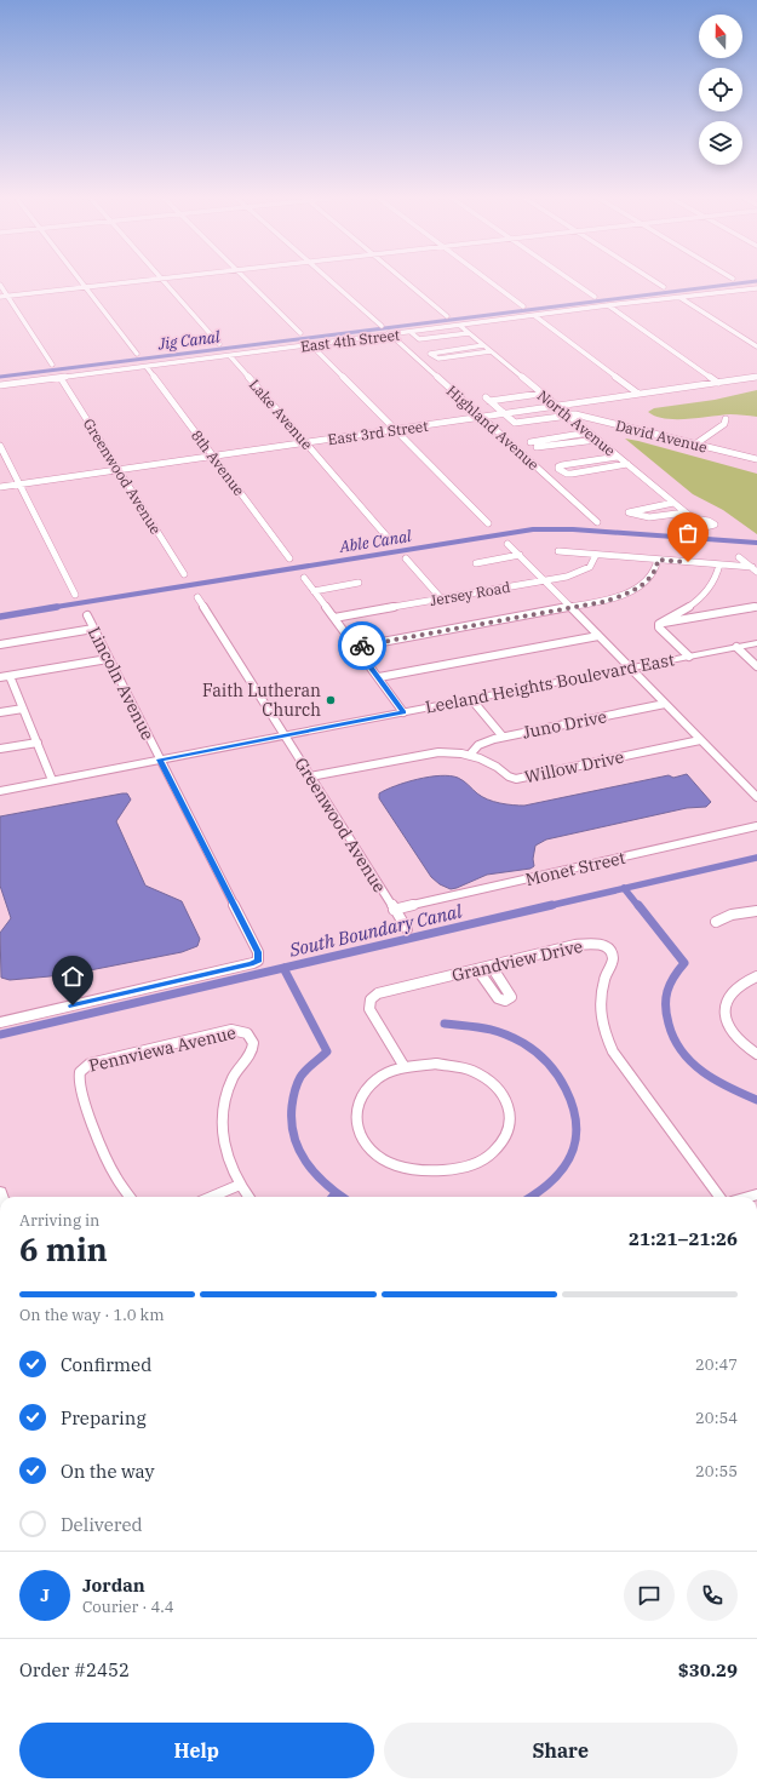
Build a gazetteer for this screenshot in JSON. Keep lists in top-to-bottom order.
{
  "streets": {
    "main road": ["Leeland Heights Boulevard East"],
    "street": [
      "East 4th Street",
      "Lake Avenue",
      "North Avenue",
      "Highland Avenue",
      "East 3rd Street",
      "David Avenue",
      "8th Avenue",
      "Greenwood Avenue",
      "Jersey Road",
      "Lincoln Avenue",
      "Juno Drive",
      "Willow Drive",
      "Monet Street",
      "Grandview Drive",
      "Pennviewa Avenue"
    ]
  },
  "crossings": [
    ["East 4th Street", "Lake Avenue"],
    ["East 4th Street", "North Avenue"],
    ["East 4th Street", "Highland Avenue"],
    ["East 4th Street", "8th Avenue"],
    ["East 4th Street", "Greenwood Avenue"],
    ["Lake Avenue", "East 3rd Street"],
    ["North Avenue", "East 3rd Street"],
    ["North Avenue", "David Avenue"],
    ["Highland Avenue", "East 3rd Street"],
    ["East 3rd Street", "8th Avenue"],
    ["East 3rd Street", "Greenwood Avenue"],
    ["Greenwood Avenue", "Leeland Heights Boulevard East"],
    ["Greenwood Avenue", "Willow Drive"],
    ["Greenwood Avenue", "Monet Street"],
    ["Lincoln Avenue", "Leeland Heights Boulevard East"],
    ["Juno Drive", "Willow Drive"]
  ],
  "water": ["Jig Canal", "Able Canal", "South Boundary Canal"],
  "places": ["Faith Lutheran Church"],
  "north": "top",
  "page": {
    "heading": ["6 min", "Arriving in", "21:21–21:26"],
    "panel": [
      "Jordan",
      "Courier · 4.4",
      "Order #2452",
      "$30.29"
    ],
    "bar": "On the way · 1.0 km",
    "list": [
      ["Confirmed", "20:47"],
      ["Preparing", "20:54"],
      ["On the way", "20:55"],
      "Delivered"
    ],
    "round": "J",
    "buttons": ["Help", "Share"]
  }
}
